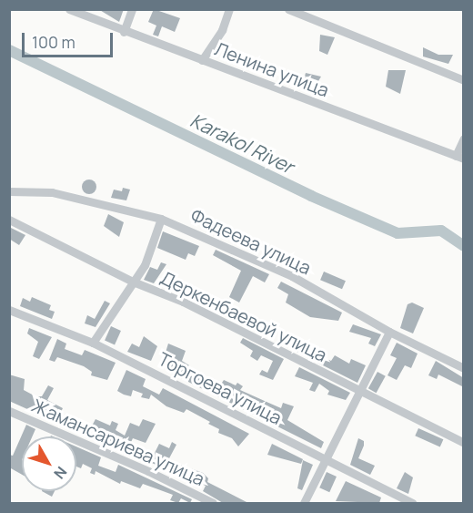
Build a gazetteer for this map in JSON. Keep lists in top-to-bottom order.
{
  "streets": {
    "street": [
      "Ленина улица",
      "Фадеева улица",
      "Деркенбаевой улица",
      "Торгоева улица",
      "Жамансариева улица"
    ]
  },
  "water": ["Karakol River"],
  "scale_bar": "100 m",
  "north": "bottom right"
}
